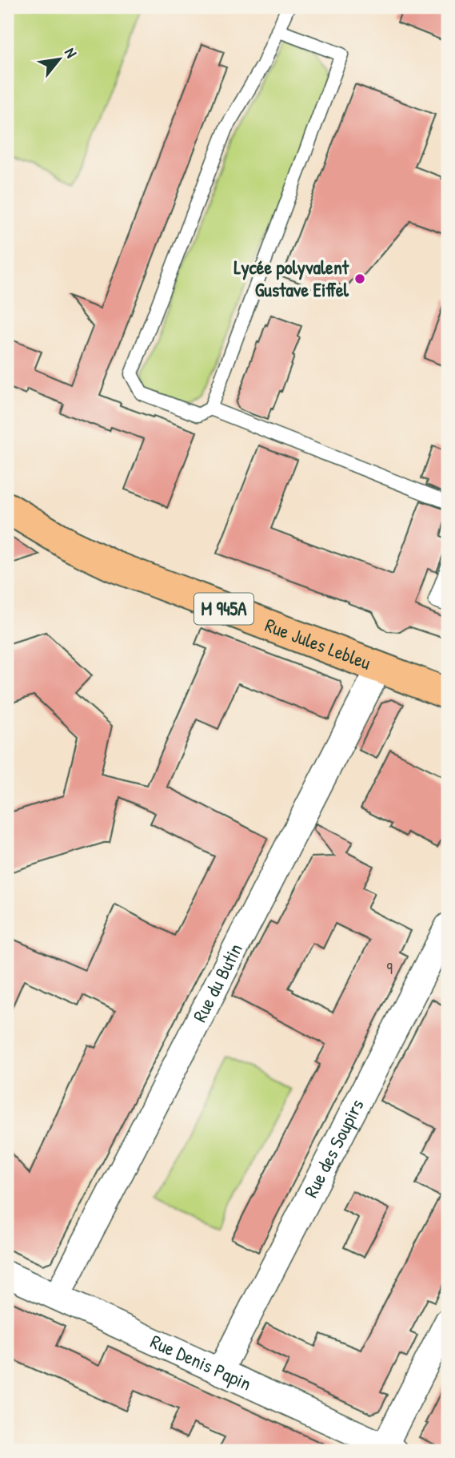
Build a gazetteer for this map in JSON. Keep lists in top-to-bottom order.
{
  "streets": {
    "main road": ["M 945A", "Rue Jules Lebleu"],
    "street": ["Rue du Butin", "Rue des Soupirs", "Rue Denis Papin"]
  },
  "crossings": [
    ["Rue Jules Lebleu", "Rue du Butin"],
    ["Rue du Butin", "Rue Denis Papin"],
    ["Rue des Soupirs", "Rue Denis Papin"]
  ],
  "places": ["Lycée polyvalent Gustave Eiffel"],
  "house_numbers": ["9"],
  "north": "top right"
}
